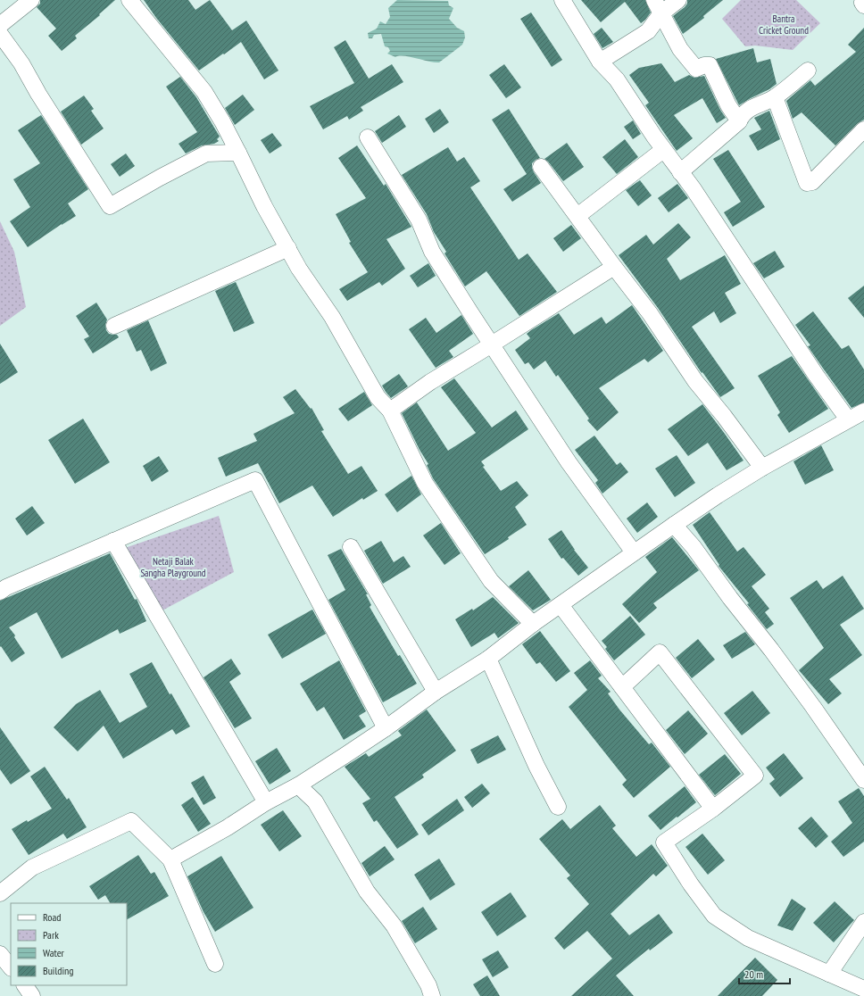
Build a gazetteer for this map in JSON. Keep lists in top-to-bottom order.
{
  "parks": ["Bantra Cricket Ground", "Netaji Balak Sangha Playground"],
  "legend": [
    "Road",
    "Park",
    "Water",
    "Building"
  ],
  "scale_bar": "20 m"
}
